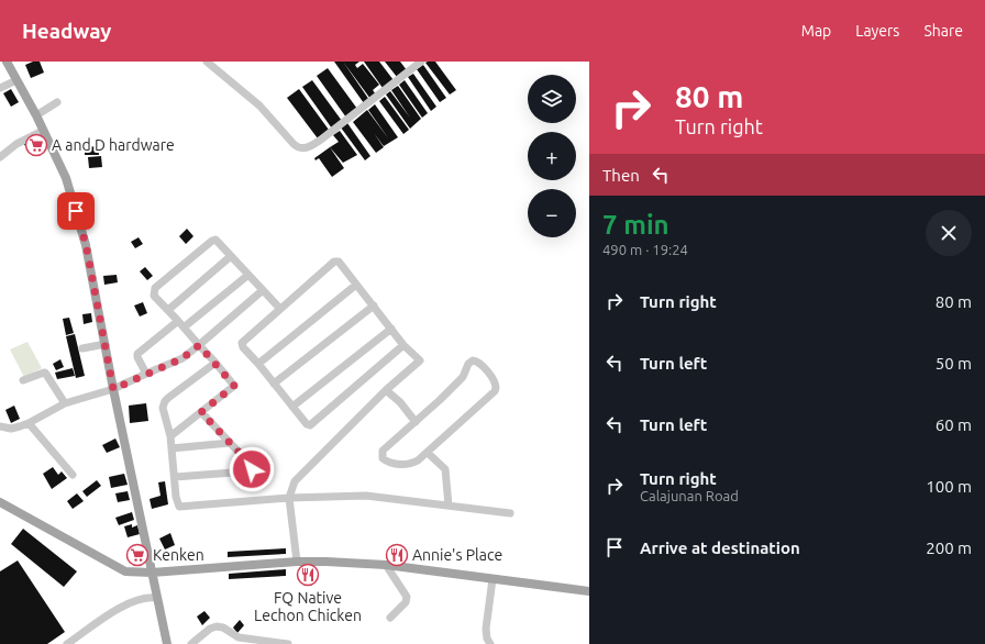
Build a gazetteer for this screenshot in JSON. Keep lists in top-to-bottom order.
{
  "places": {
    "supermarket": ["A and D hardware", "Kenken"],
    "restaurant": ["Annie's Place", "FQ Native Lechon Chicken"]
  },
  "page": {
    "header": "Headway",
    "nav": ["Map", "Layers", "Share"],
    "turn": ["80 m", "Turn right"],
    "map_buttons": ["+", "−"],
    "then": "Then",
    "heading": ["7 min", "490 m · 19:24"],
    "list": [
      {
        "name": "Turn right",
        "value": "80 m"
      },
      {
        "name": "Turn left",
        "value": "50 m"
      },
      {
        "name": "Turn left",
        "value": "60 m"
      },
      {
        "name": "Turn right",
        "note": "Calajunan Road",
        "value": "100 m"
      },
      {
        "name": "Arrive at destination",
        "value": "200 m"
      }
    ]
  }
}
